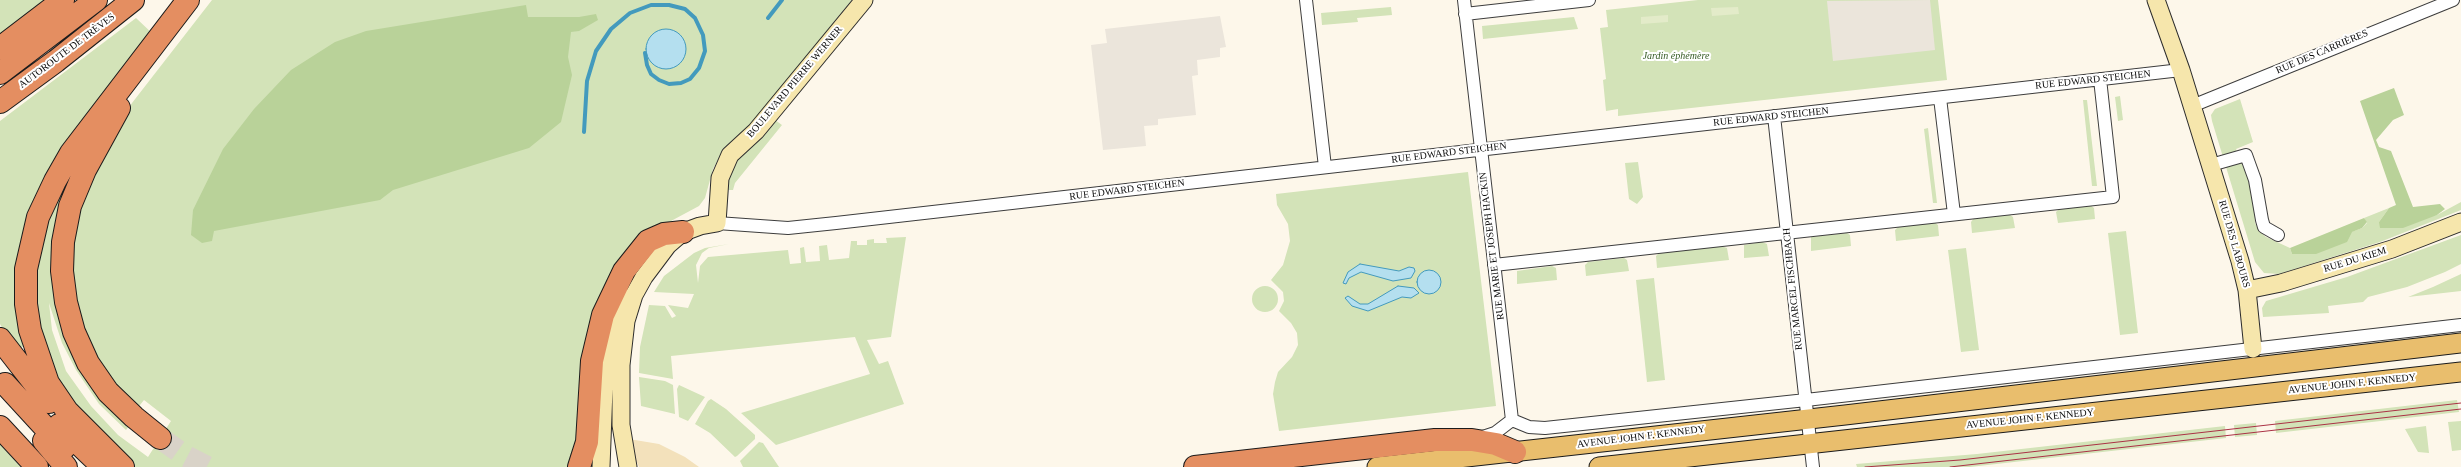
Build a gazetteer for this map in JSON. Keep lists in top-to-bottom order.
{
  "streets": {
    "highway": ["AUTOROUTE DE TRÈVES"],
    "main road": [
      "BOULEVARD PIERRE WERNER",
      "RUE DES LABOURS",
      "RUE DU KIEM",
      "AVENUE JOHN F. KENNEDY"
    ],
    "street": [
      "RUE DES CARRIÈRES",
      "RUE EDWARD STEICHEN",
      "RUE MARIE ET JOSEPH HACKIN",
      "RUE MARCEL FISCHBACH"
    ]
  },
  "crossings": [
    ["RUE DES CARRIÈRES", "RUE DES LABOURS"],
    ["RUE EDWARD STEICHEN", "BOULEVARD PIERRE WERNER"],
    ["RUE EDWARD STEICHEN", "RUE DES LABOURS"],
    ["RUE EDWARD STEICHEN", "RUE MARIE ET JOSEPH HACKIN"],
    ["RUE EDWARD STEICHEN", "RUE MARCEL FISCHBACH"],
    ["RUE DES LABOURS", "RUE DU KIEM"],
    ["RUE DES LABOURS", "AVENUE JOHN F. KENNEDY"],
    ["RUE MARIE ET JOSEPH HACKIN", "AVENUE JOHN F. KENNEDY"],
    ["RUE MARCEL FISCHBACH", "AVENUE JOHN F. KENNEDY"]
  ],
  "parks": ["Jardin éphémère"]
}
